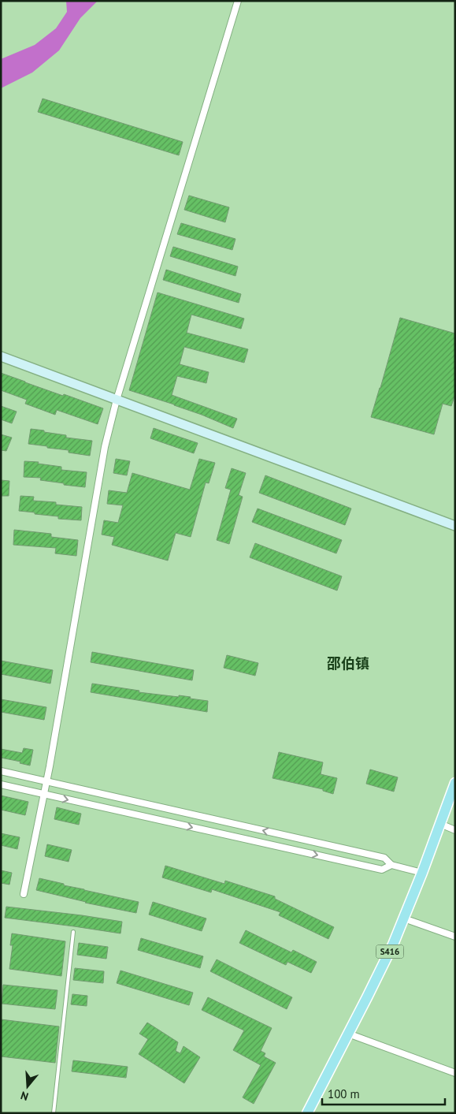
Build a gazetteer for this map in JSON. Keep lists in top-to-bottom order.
{
  "streets": {
    "main road": ["S416"]
  },
  "districts": ["邵伯镇"],
  "scale_bar": "100 m",
  "north": "bottom"
}
